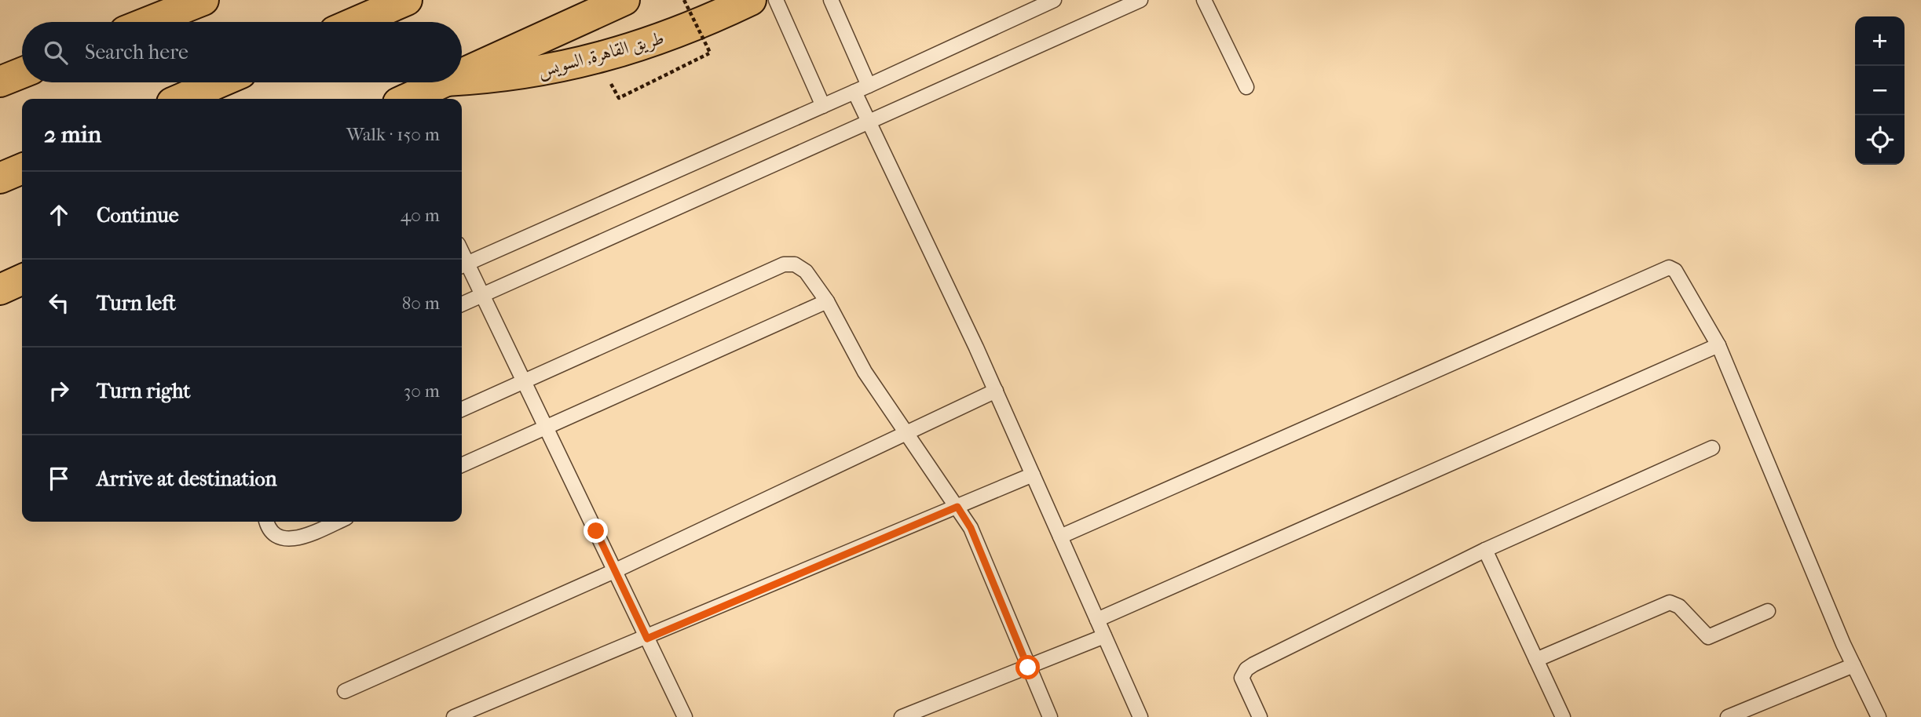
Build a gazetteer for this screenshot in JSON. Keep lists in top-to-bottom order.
{
  "streets": {
    "main road": ["طريق القاهرة, السويس"]
  },
  "page": {
    "map_buttons": ["+", "−"],
    "search": "Search here",
    "heading": ["2 min", "Walk · 150 m"],
    "list": [
      ["Continue", "40 m"],
      ["Turn left", "80 m"],
      ["Turn right", "30 m"],
      "Arrive at destination"
    ]
  }
}
